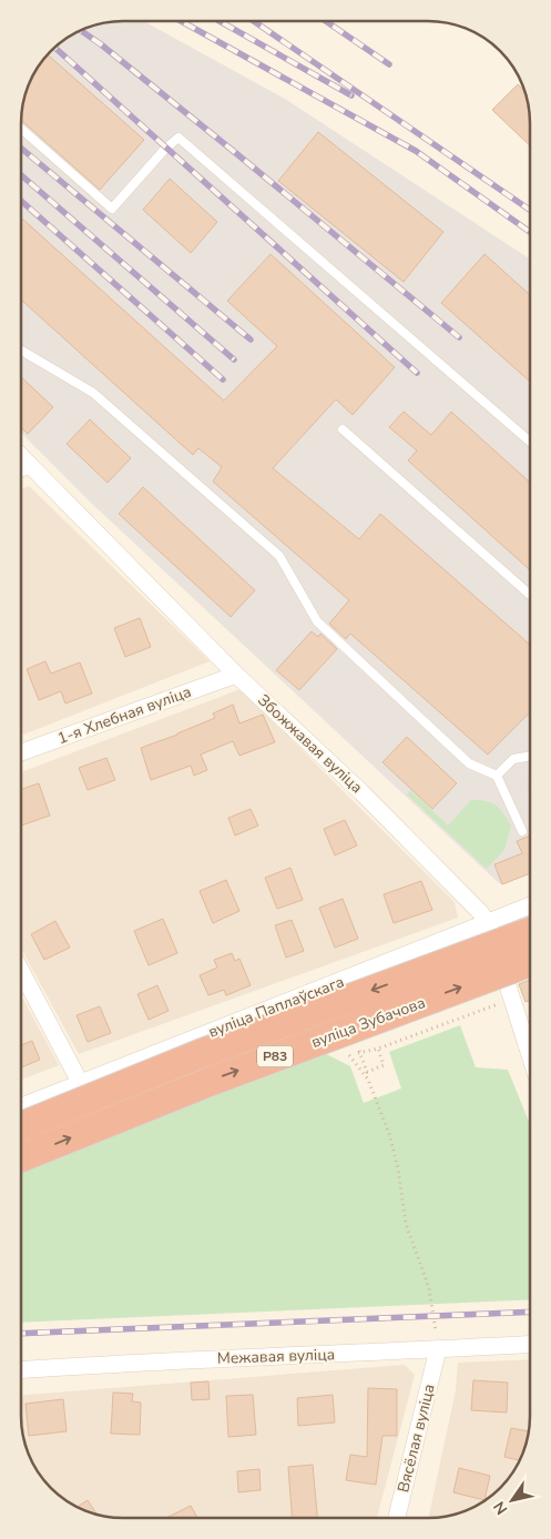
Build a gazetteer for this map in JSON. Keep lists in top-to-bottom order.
{
  "streets": {
    "highway": ["вуліца Зубачова", "Р83"],
    "street": [
      "1-я Хлебная вуліца",
      "Збожжавая вуліца",
      "вуліца Паплаўскага",
      "Межавая вуліца",
      "Вясёлая вуліца"
    ]
  },
  "crossings": [
    ["1-я Хлебная вуліца", "Збожжавая вуліца"],
    ["Збожжавая вуліца", "вуліца Паплаўскага"],
    ["Межавая вуліца", "Вясёлая вуліца"]
  ],
  "north": "bottom left"
}
